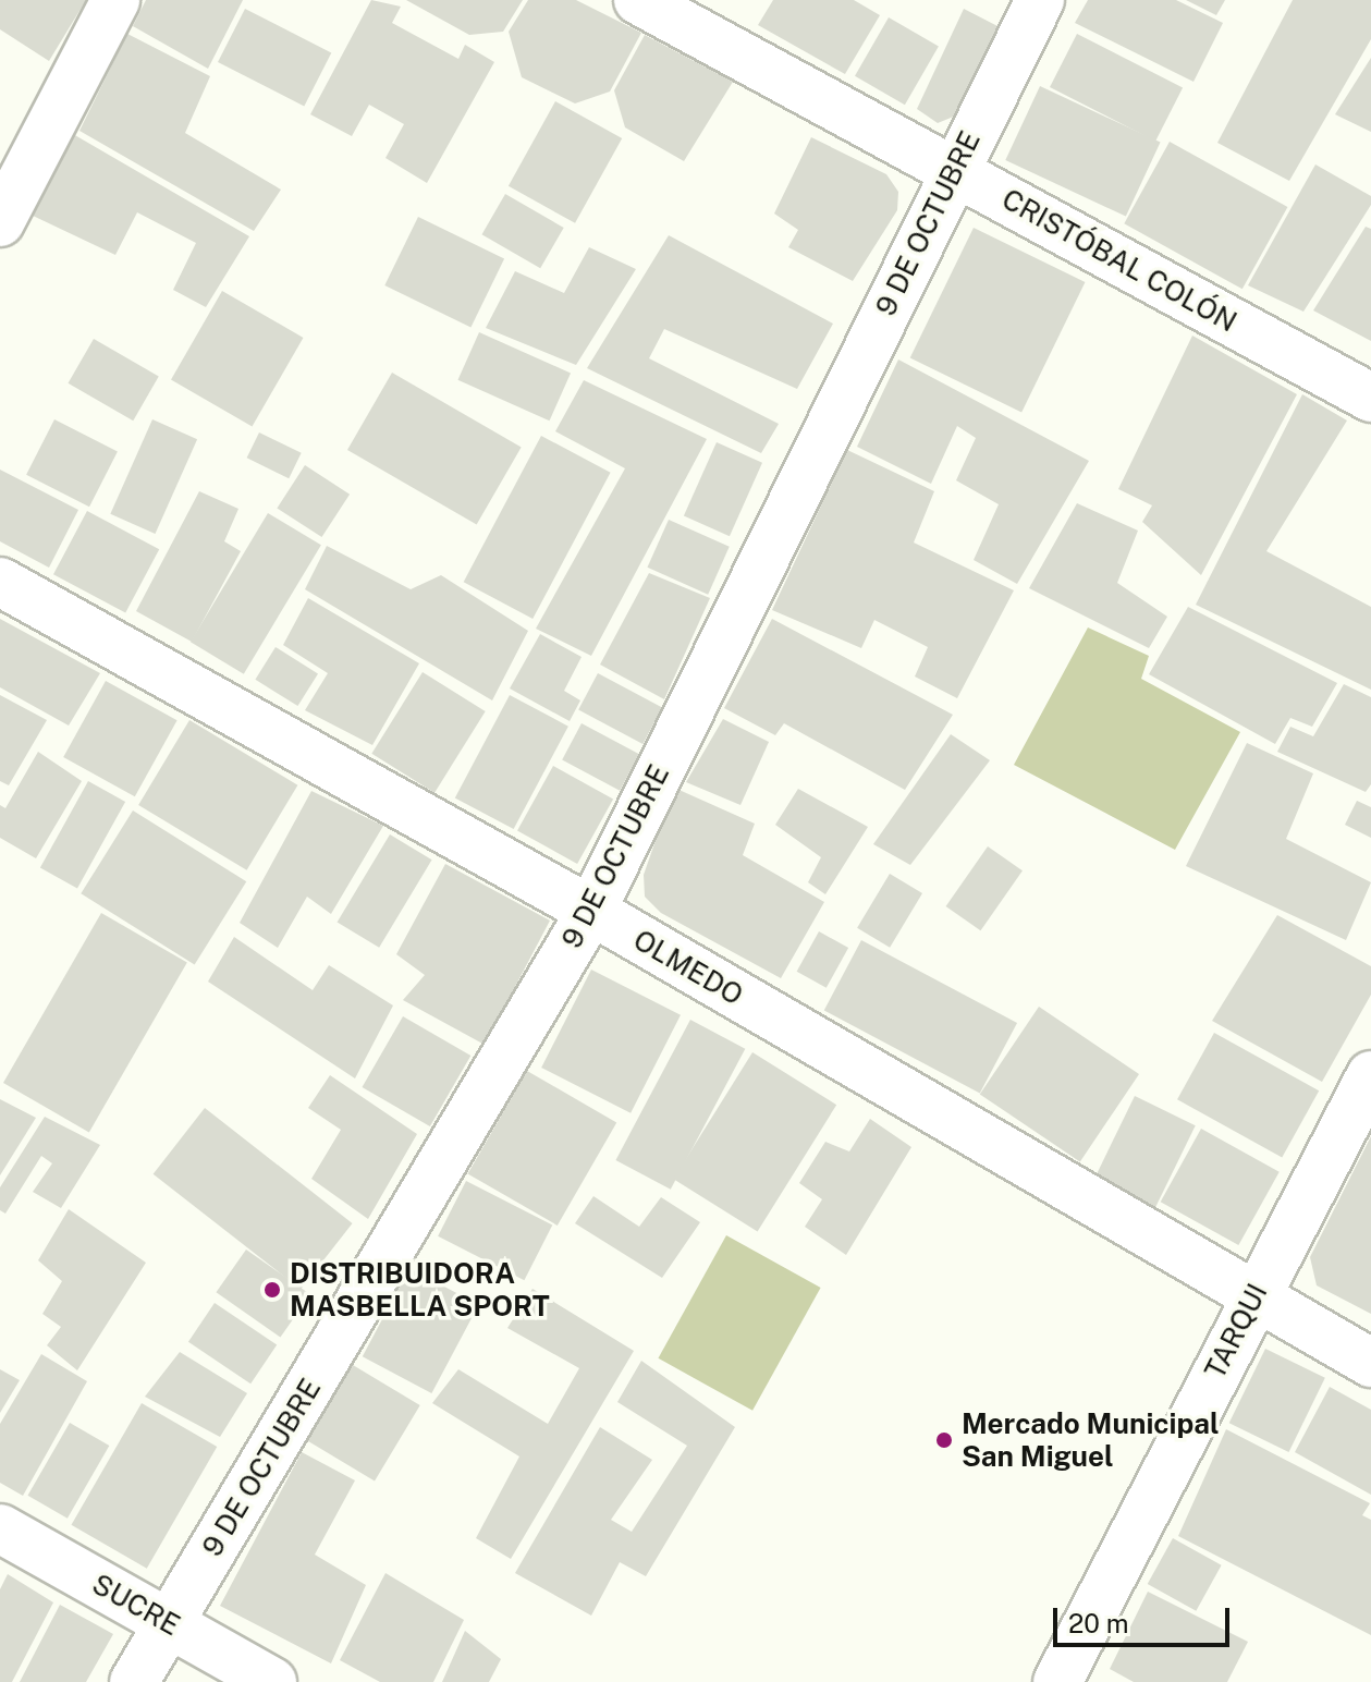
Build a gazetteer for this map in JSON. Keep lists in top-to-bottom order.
{
  "streets": {
    "street": [
      "9 DE OCTUBRE",
      "CRISTÓBAL COLÓN",
      "OLMEDO",
      "TARQUI",
      "SUCRE"
    ]
  },
  "crossings": [
    ["9 DE OCTUBRE", "CRISTÓBAL COLÓN"],
    ["9 DE OCTUBRE", "OLMEDO"],
    ["9 DE OCTUBRE", "SUCRE"],
    ["OLMEDO", "TARQUI"]
  ],
  "places": ["DISTRIBUIDORA MASBELLA SPORT", "Mercado Municipal San Miguel"],
  "scale_bar": "20 m"
}
